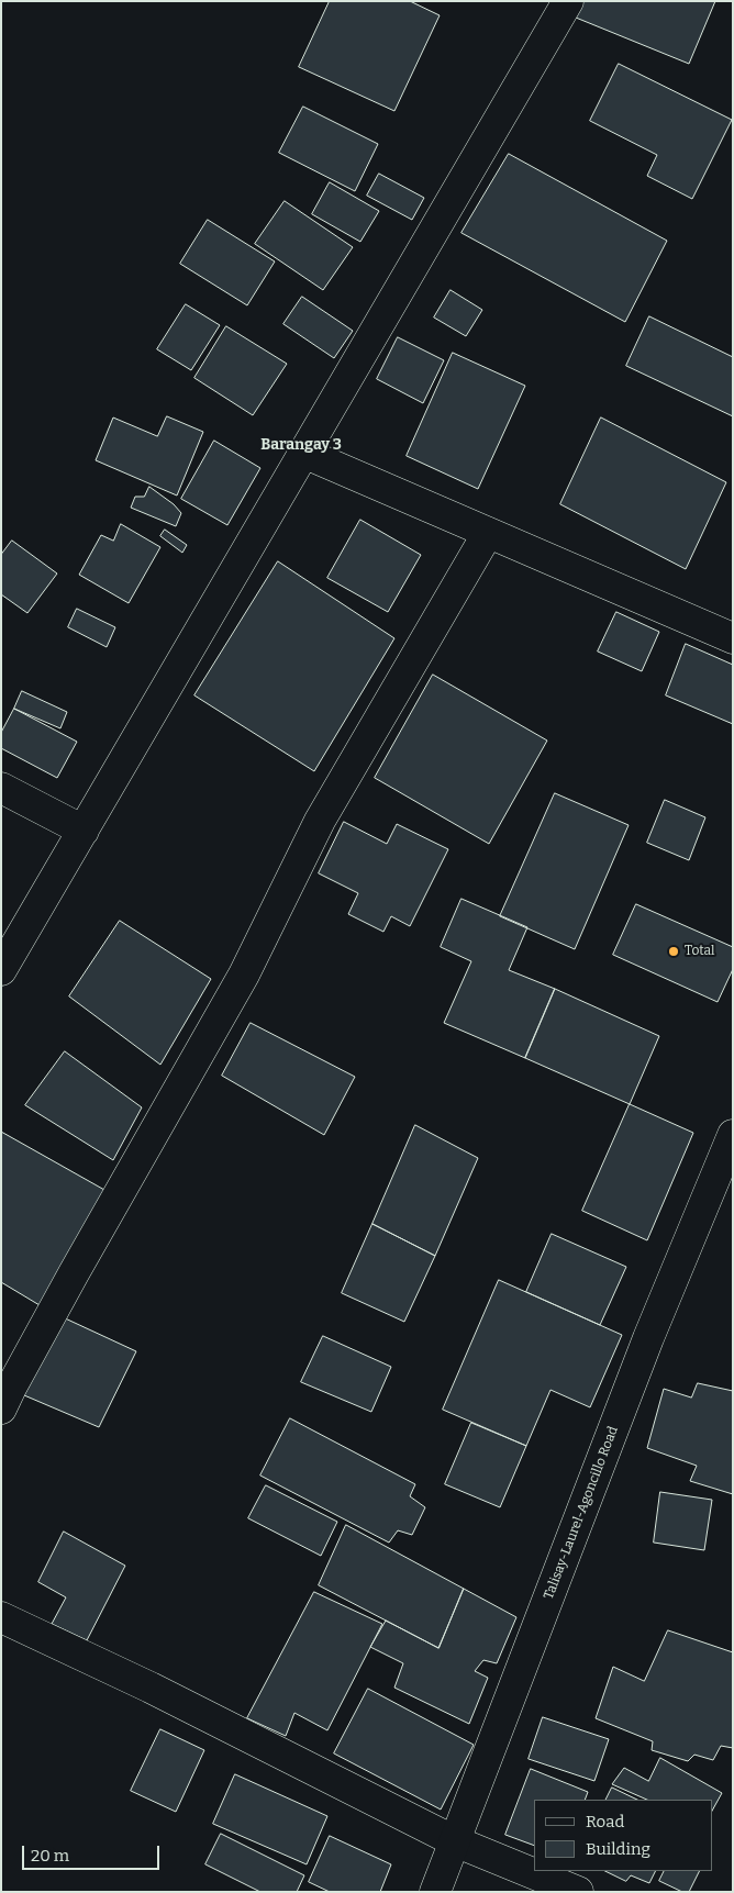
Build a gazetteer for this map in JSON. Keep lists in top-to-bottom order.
{
  "streets": {
    "street": ["Talisay-Laurel-Agoncillo Road"]
  },
  "districts": ["Barangay 3"],
  "places": ["Total"],
  "legend": ["Road", "Building"],
  "scale_bar": "20 m"
}
